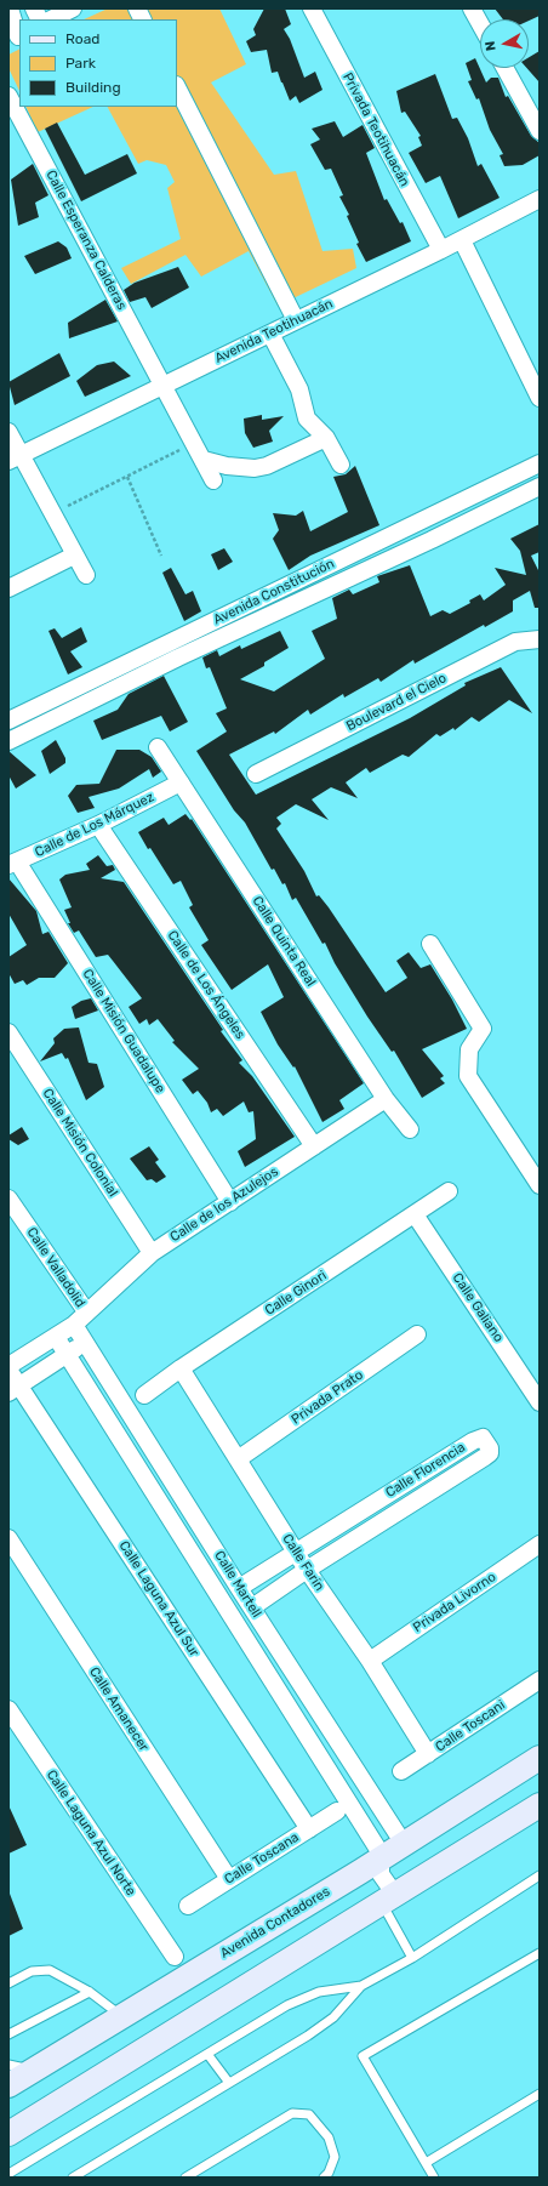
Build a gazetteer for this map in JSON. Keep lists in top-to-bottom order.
{
  "streets": {
    "main road": ["Avenida Contadores"],
    "street": [
      "Privada Teotihuacán",
      "Calle Esperanza Calderas",
      "Avenida Teotihuacán",
      "Avenida Constitución",
      "Boulevard el Cielo",
      "Calle de Los Márquez",
      "Calle Quinta Real",
      "Calle de Los Ángeles",
      "Calle Misión Guadalupe",
      "Calle Misión Colonial",
      "Calle de los Azulejos",
      "Calle Valladolid",
      "Calle Ginori",
      "Calle Galiano",
      "Privada Prato",
      "Calle Florencia",
      "Calle Farín",
      "Calle Martell",
      "Calle Laguna Azul Sur",
      "Privada Livorno",
      "Calle Amanecer",
      "Calle Toscani",
      "Calle Laguna Azul Norte",
      "Calle Toscana"
    ]
  },
  "crossings": [
    ["Privada Teotihuacán", "Avenida Teotihuacán"],
    ["Calle Esperanza Calderas", "Avenida Teotihuacán"],
    ["Calle de Los Márquez", "Calle Quinta Real"],
    ["Calle de Los Márquez", "Calle de Los Ángeles"],
    ["Calle de Los Márquez", "Calle Misión Guadalupe"],
    ["Calle Quinta Real", "Calle de los Azulejos"],
    ["Calle de Los Ángeles", "Calle de los Azulejos"],
    ["Calle Misión Guadalupe", "Calle de los Azulejos"],
    ["Calle Misión Colonial", "Calle de los Azulejos"],
    ["Calle de los Azulejos", "Calle Valladolid"],
    ["Calle de los Azulejos", "Calle Martell"],
    ["Calle de los Azulejos", "Calle Laguna Azul Sur"],
    ["Calle Ginori", "Calle Galiano"],
    ["Calle Ginori", "Calle Farín"],
    ["Privada Prato", "Calle Farín"],
    ["Calle Florencia", "Calle Farín"],
    ["Calle Florencia", "Calle Martell"],
    ["Calle Farín", "Privada Livorno"],
    ["Calle Farín", "Calle Toscani"],
    ["Calle Martell", "Avenida Contadores"],
    ["Calle Laguna Azul Sur", "Calle Toscana"],
    ["Calle Amanecer", "Calle Toscana"]
  ],
  "legend": ["Road", "Park", "Building"],
  "north": "left"
}
